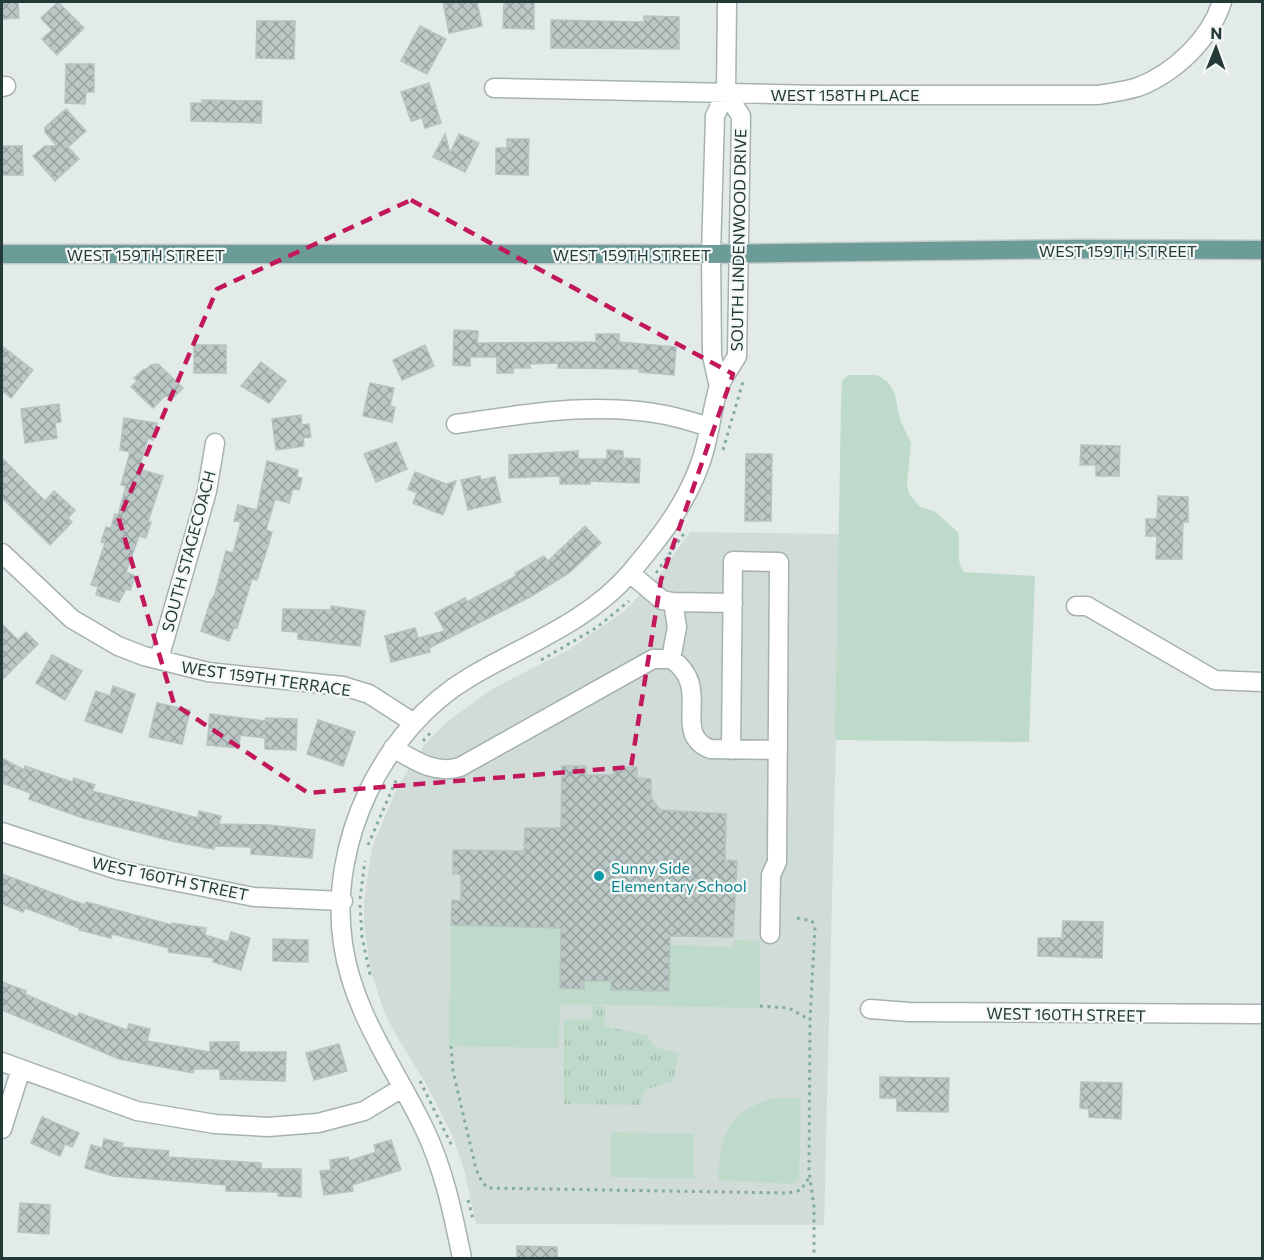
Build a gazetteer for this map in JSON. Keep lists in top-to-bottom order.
{
  "streets": {
    "main road": ["WEST 159TH STREET"],
    "street": [
      "WEST 158TH PLACE",
      "SOUTH LINDENWOOD DRIVE",
      "SOUTH STAGECOACH",
      "WEST 159TH TERRACE",
      "WEST 160TH STREET"
    ]
  },
  "crossings": [
    ["WEST 158TH PLACE", "SOUTH LINDENWOOD DRIVE"],
    ["SOUTH LINDENWOOD DRIVE", "WEST 159TH STREET"],
    ["SOUTH LINDENWOOD DRIVE", "WEST 159TH TERRACE"],
    ["SOUTH LINDENWOOD DRIVE", "WEST 160TH STREET"],
    ["SOUTH STAGECOACH", "WEST 159TH TERRACE"]
  ],
  "places": ["Sunny Side Elementary School"],
  "north": "top"
}
